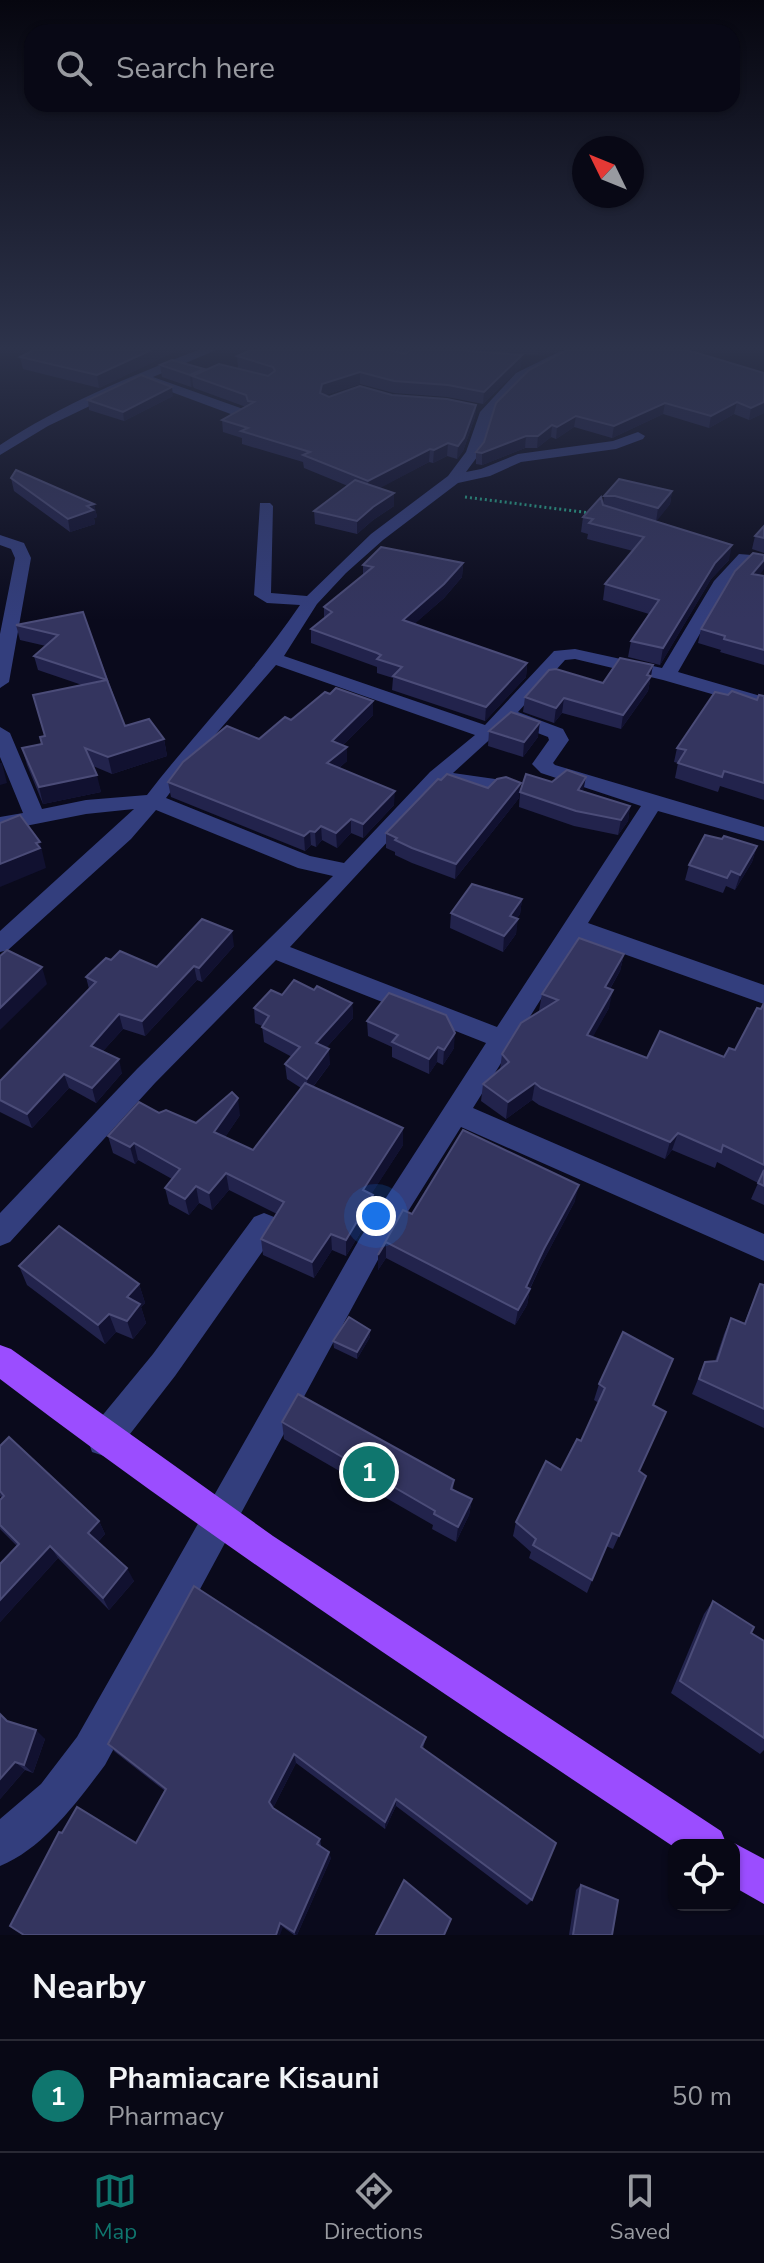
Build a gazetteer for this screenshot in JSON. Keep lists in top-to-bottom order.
{
  "north": "top left",
  "page": {
    "search": "Search here",
    "pins": "1",
    "heading": "Nearby",
    "list": [
      {
        "mark": "1",
        "name": "Phamiacare Kisauni",
        "note": "Pharmacy",
        "value": "50 m"
      }
    ],
    "nav": ["Map", "Directions", "Saved"]
  }
}
